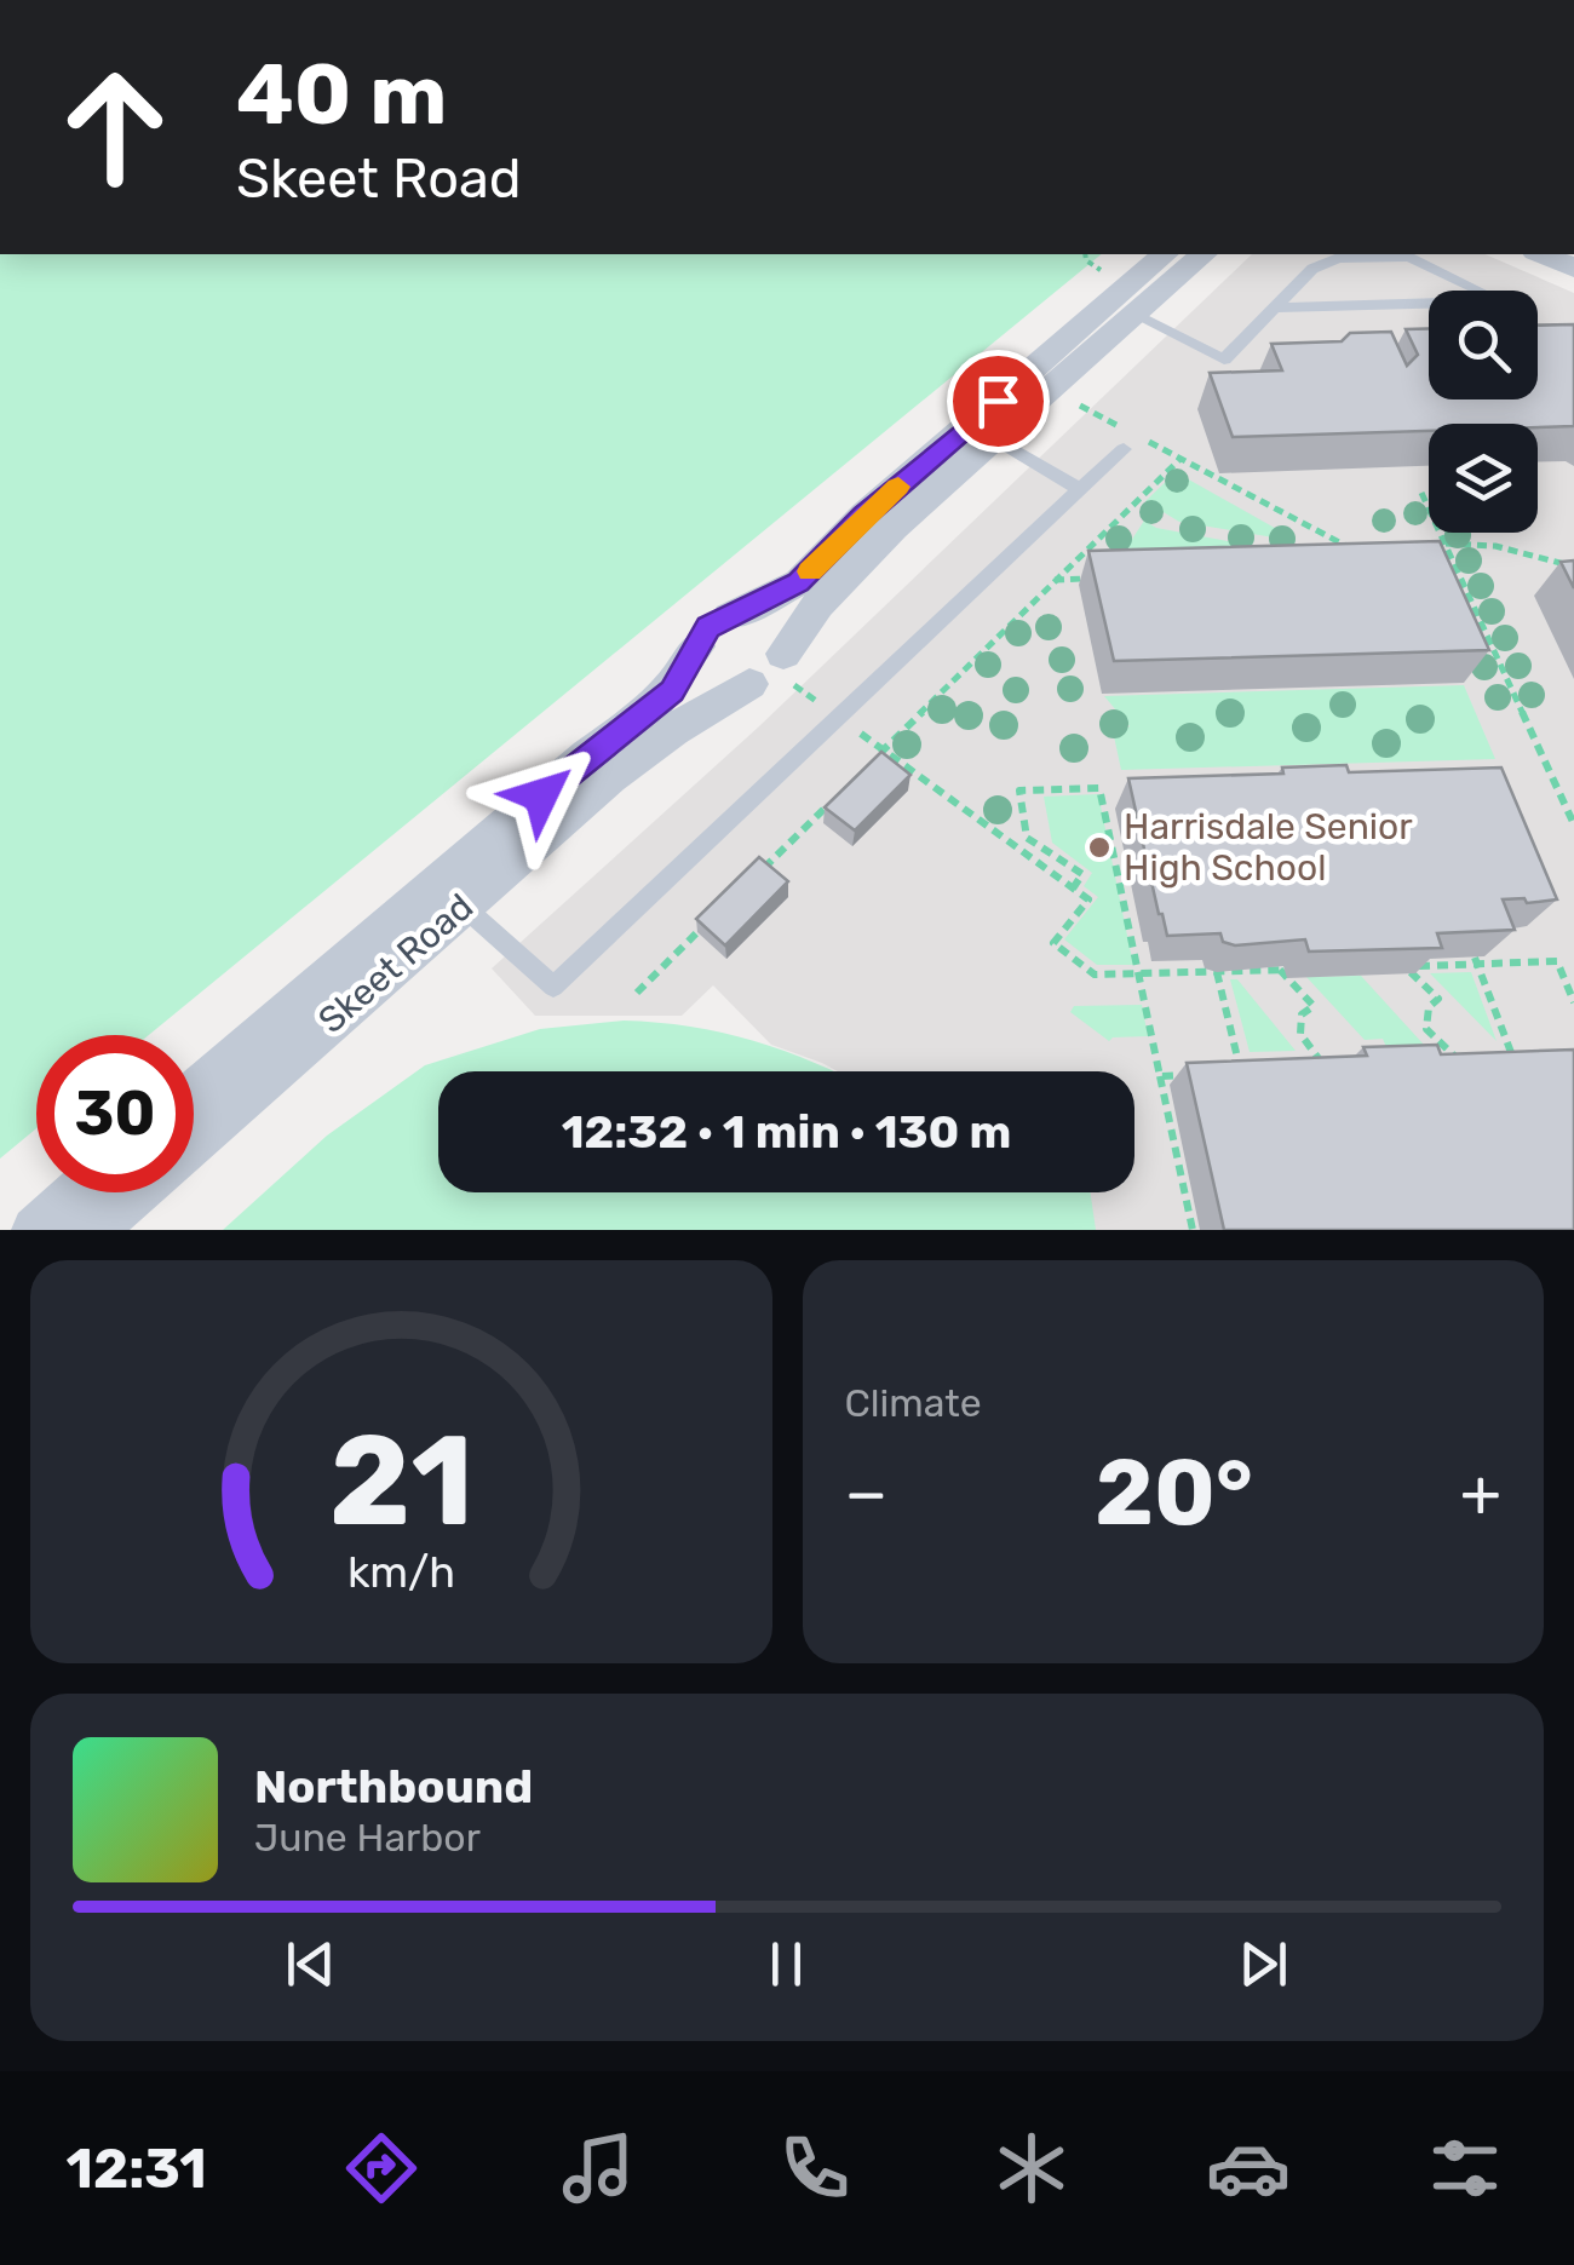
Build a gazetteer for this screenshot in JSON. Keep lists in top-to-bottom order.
{
  "streets": {
    "street": ["Skeet Road"]
  },
  "places": ["Harrisdale Senior High School"],
  "page": {
    "turn": ["40 m", "Skeet Road"],
    "limit": "30",
    "trip": "12:32 · 1 min · 130 m",
    "tile": "Climate",
    "heat": ["−", "20°", "+"],
    "song": ["Northbound", "June Harbor"],
    "tabs": "12:31",
    "gauge": ["21", "km/h"]
  }
}
